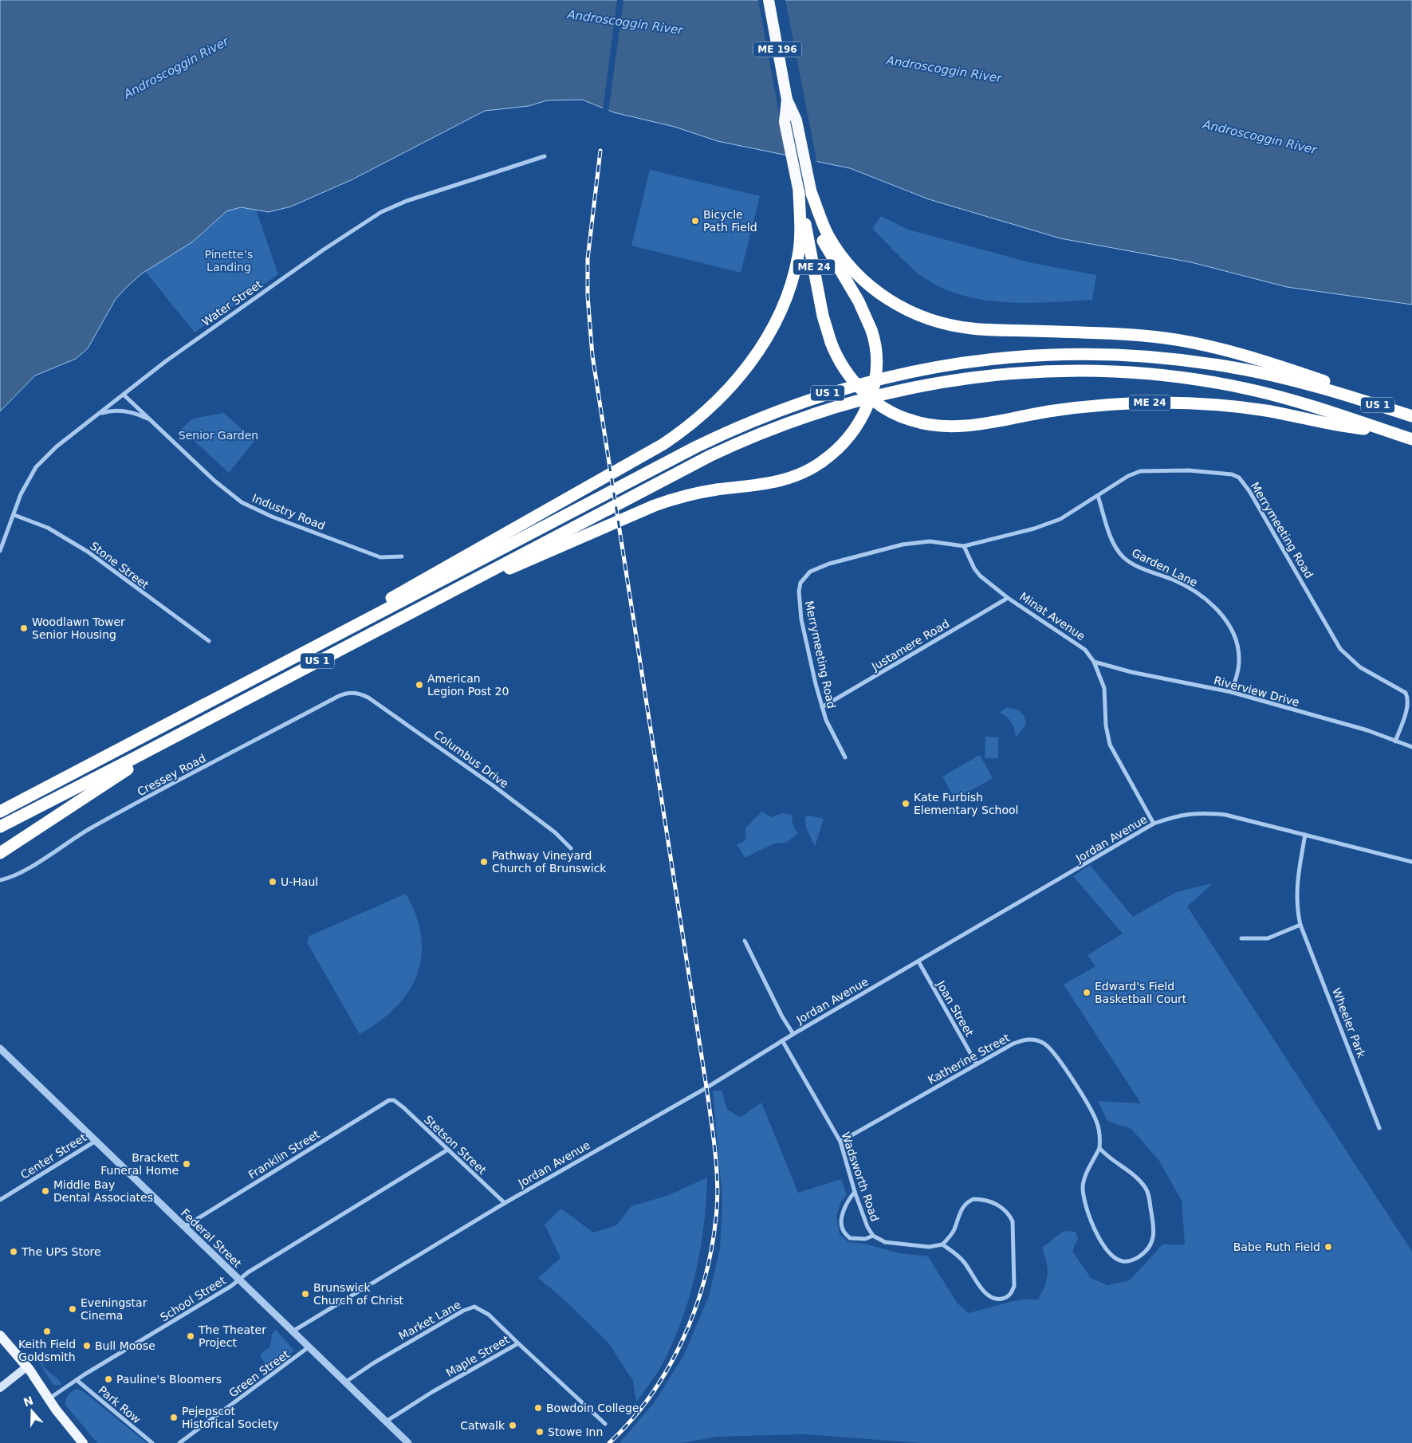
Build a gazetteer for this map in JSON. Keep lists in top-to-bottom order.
{
  "streets": {
    "highway": ["ME 196", "ME 24", "US 1"],
    "street": [
      "Water Street",
      "Industry Road",
      "Merrymeeting Road",
      "Stone Street",
      "Garden Lane",
      "Minat Avenue",
      "Justamere Road",
      "Riverview Drive",
      "Columbus Drive",
      "Cressey Road",
      "Jordan Avenue",
      "Joan Street",
      "Wheeler Park",
      "Katherine Street",
      "Stetson Street",
      "Franklin Street",
      "Center Street",
      "Wadsworth Road",
      "Federal Street",
      "School Street",
      "Market Lane",
      "Maple Street",
      "Green Street",
      "Park Row"
    ]
  },
  "crossings": [
    ["ME 196", "ME 24"],
    ["ME 24", "US 1"],
    ["Water Street", "Industry Road"],
    ["Water Street", "Stone Street"],
    ["Merrymeeting Road", "Garden Lane"],
    ["Merrymeeting Road", "Minat Avenue"],
    ["Merrymeeting Road", "Justamere Road"],
    ["Merrymeeting Road", "Riverview Drive"],
    ["Garden Lane", "Riverview Drive"],
    ["Minat Avenue", "Justamere Road"],
    ["Minat Avenue", "Riverview Drive"],
    ["Minat Avenue", "Jordan Avenue"],
    ["Columbus Drive", "Cressey Road"],
    ["Jordan Avenue", "Joan Street"],
    ["Jordan Avenue", "Wheeler Park"],
    ["Jordan Avenue", "Stetson Street"],
    ["Jordan Avenue", "Wadsworth Road"],
    ["Jordan Avenue", "Federal Street"],
    ["Joan Street", "Katherine Street"],
    ["Katherine Street", "Wadsworth Road"],
    ["Stetson Street", "Franklin Street"],
    ["Stetson Street", "School Street"],
    ["Franklin Street", "Federal Street"],
    ["Center Street", "Federal Street"],
    ["Federal Street", "School Street"],
    ["Federal Street", "Market Lane"],
    ["Federal Street", "Maple Street"],
    ["Federal Street", "Green Street"],
    ["School Street", "Park Row"],
    ["Market Lane", "Maple Street"]
  ],
  "water": ["Androscoggin River"],
  "parks": ["Pinette’s Landing", "Senior Garden"],
  "places": [
    "Bicycle Path Field",
    "Woodlawn Tower Senior Housing",
    "American Legion Post 20",
    "Kate Furbish Elementary School",
    "Pathway Vineyard Church of Brunswick",
    "U-Haul",
    "Edward's Field Basketball Court",
    "Brackett Funeral Home",
    "Middle Bay Dental Associates",
    "Babe Ruth Field",
    "The UPS Store",
    "Brunswick Church of Christ",
    "Eveningstar Cinema",
    "Keith Field Goldsmith",
    "The Theater Project",
    "Bull Moose",
    "Pauline's Bloomers",
    "Bowdoin College",
    "Pejepscot Historical Society",
    "Catwalk",
    "Stowe Inn"
  ],
  "north": "top"
}
